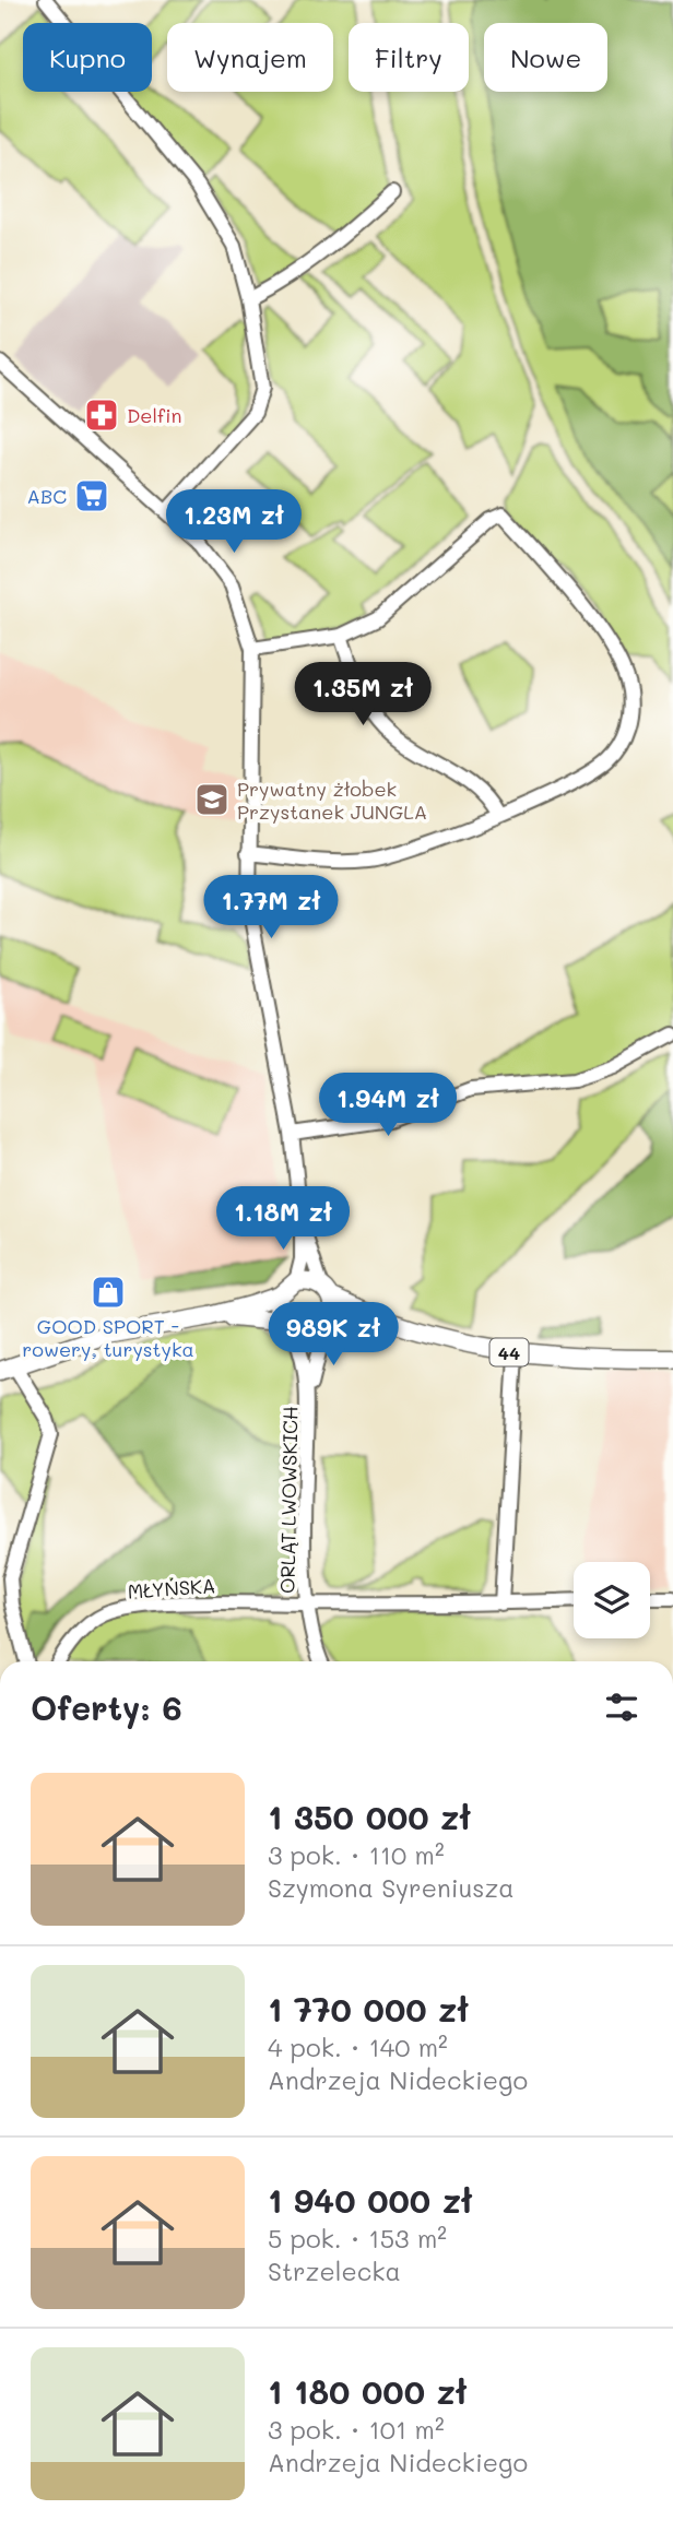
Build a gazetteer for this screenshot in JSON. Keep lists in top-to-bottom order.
{
  "streets": {
    "main road": ["44"],
    "street": ["ORLĄT LWOWSKICH", "MŁYŃSKA"]
  },
  "crossings": [
    ["44", "ORLĄT LWOWSKICH"],
    ["ORLĄT LWOWSKICH", "MŁYŃSKA"]
  ],
  "places": {
    "pharmacy": ["Delfin"],
    "supermarket": ["ABC"],
    "school or university": ["Prywatny żłobek Przystanek JUNGLA"],
    "shop": ["GOOD SPORT - rowery, turystyka"]
  },
  "page": {
    "chip": [
      "Kupno",
      "Wynajem",
      "Filtry",
      "Nowe"
    ],
    "price": [
      "1.23M zł",
      "1.35M zł",
      "1.77M zł",
      "1.94M zł",
      "1.18M zł",
      "989K zł"
    ],
    "heading": "Oferty: 6",
    "list": [
      {
        "name": "1 350 000 zł",
        "note": "3 pok. · 110 m² · Szymona Syreniusza"
      },
      {
        "name": "1 770 000 zł",
        "note": "4 pok. · 140 m² · Andrzeja Nideckiego"
      },
      {
        "name": "1 940 000 zł",
        "note": "5 pok. · 153 m² · Strzelecka"
      },
      {
        "name": "1 180 000 zł",
        "note": "3 pok. · 101 m² · Andrzeja Nideckiego"
      }
    ]
  }
}
